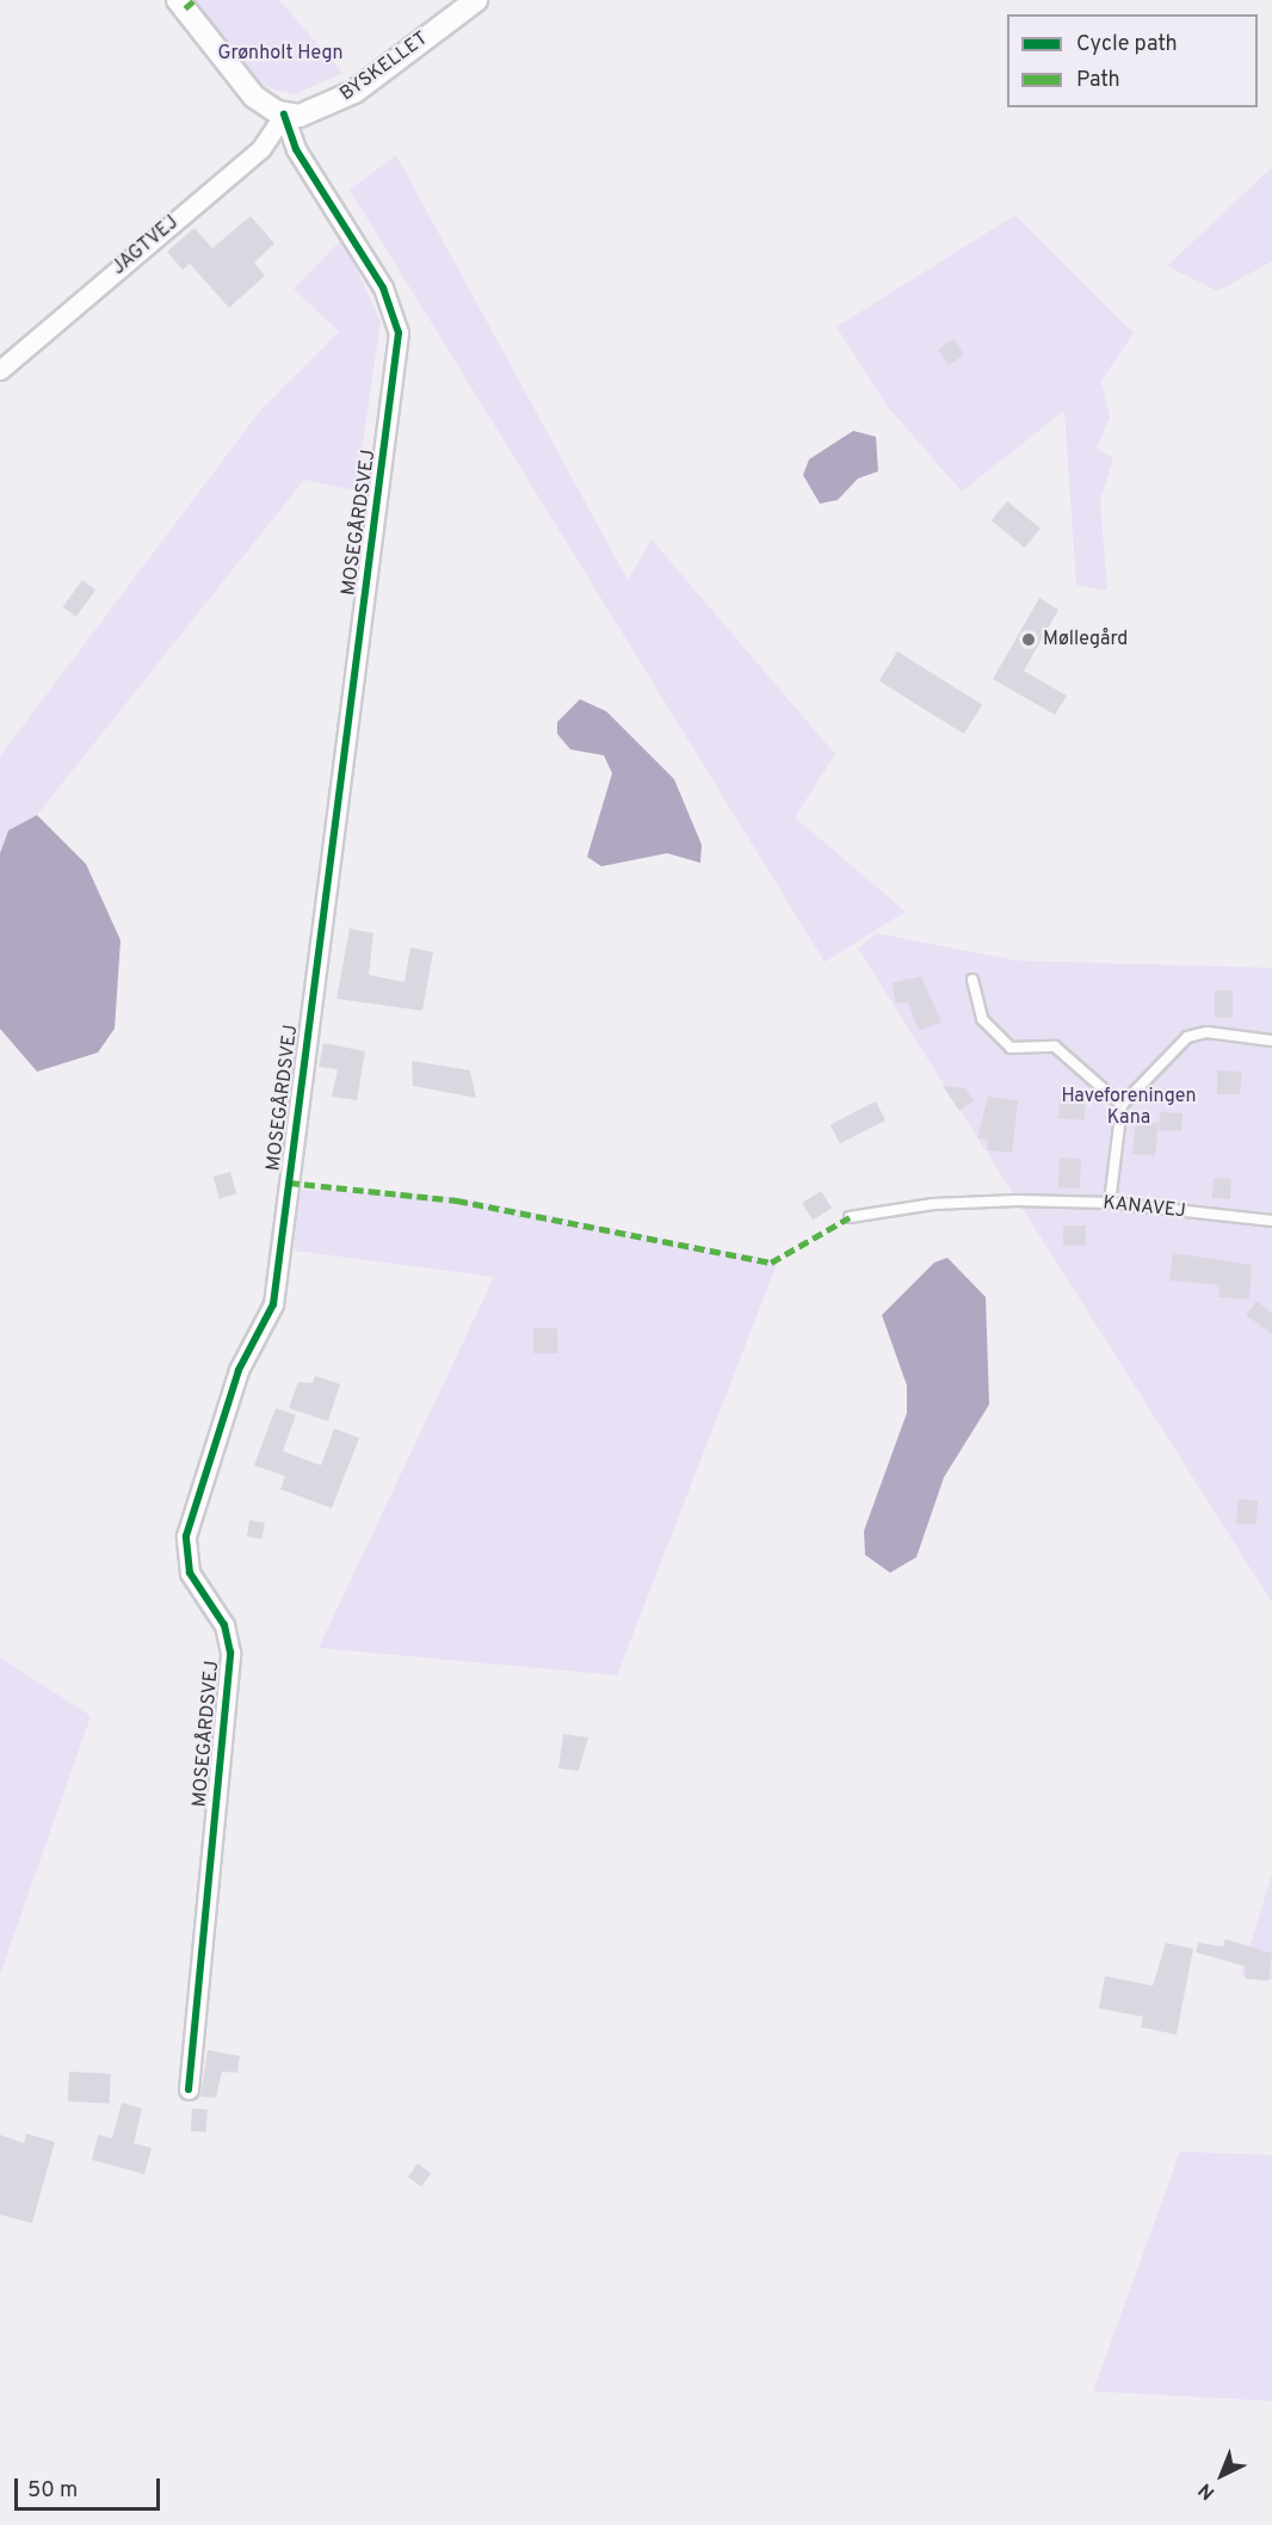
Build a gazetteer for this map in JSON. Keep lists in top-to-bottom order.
{
  "streets": {
    "street": ["BYSKELLET", "JAGTVEJ", "MOSEGÅRDSVEJ"],
    "lane": ["KANAVEJ"]
  },
  "crossings": [
    ["BYSKELLET", "JAGTVEJ"],
    ["BYSKELLET", "MOSEGÅRDSVEJ"],
    ["JAGTVEJ", "MOSEGÅRDSVEJ"]
  ],
  "parks": ["Grønholt Hegn", "Haveforeningen Kana"],
  "places": ["Møllegård"],
  "legend": ["Cycle path", "Path"],
  "scale_bar": "50 m",
  "north": "bottom left"
}
